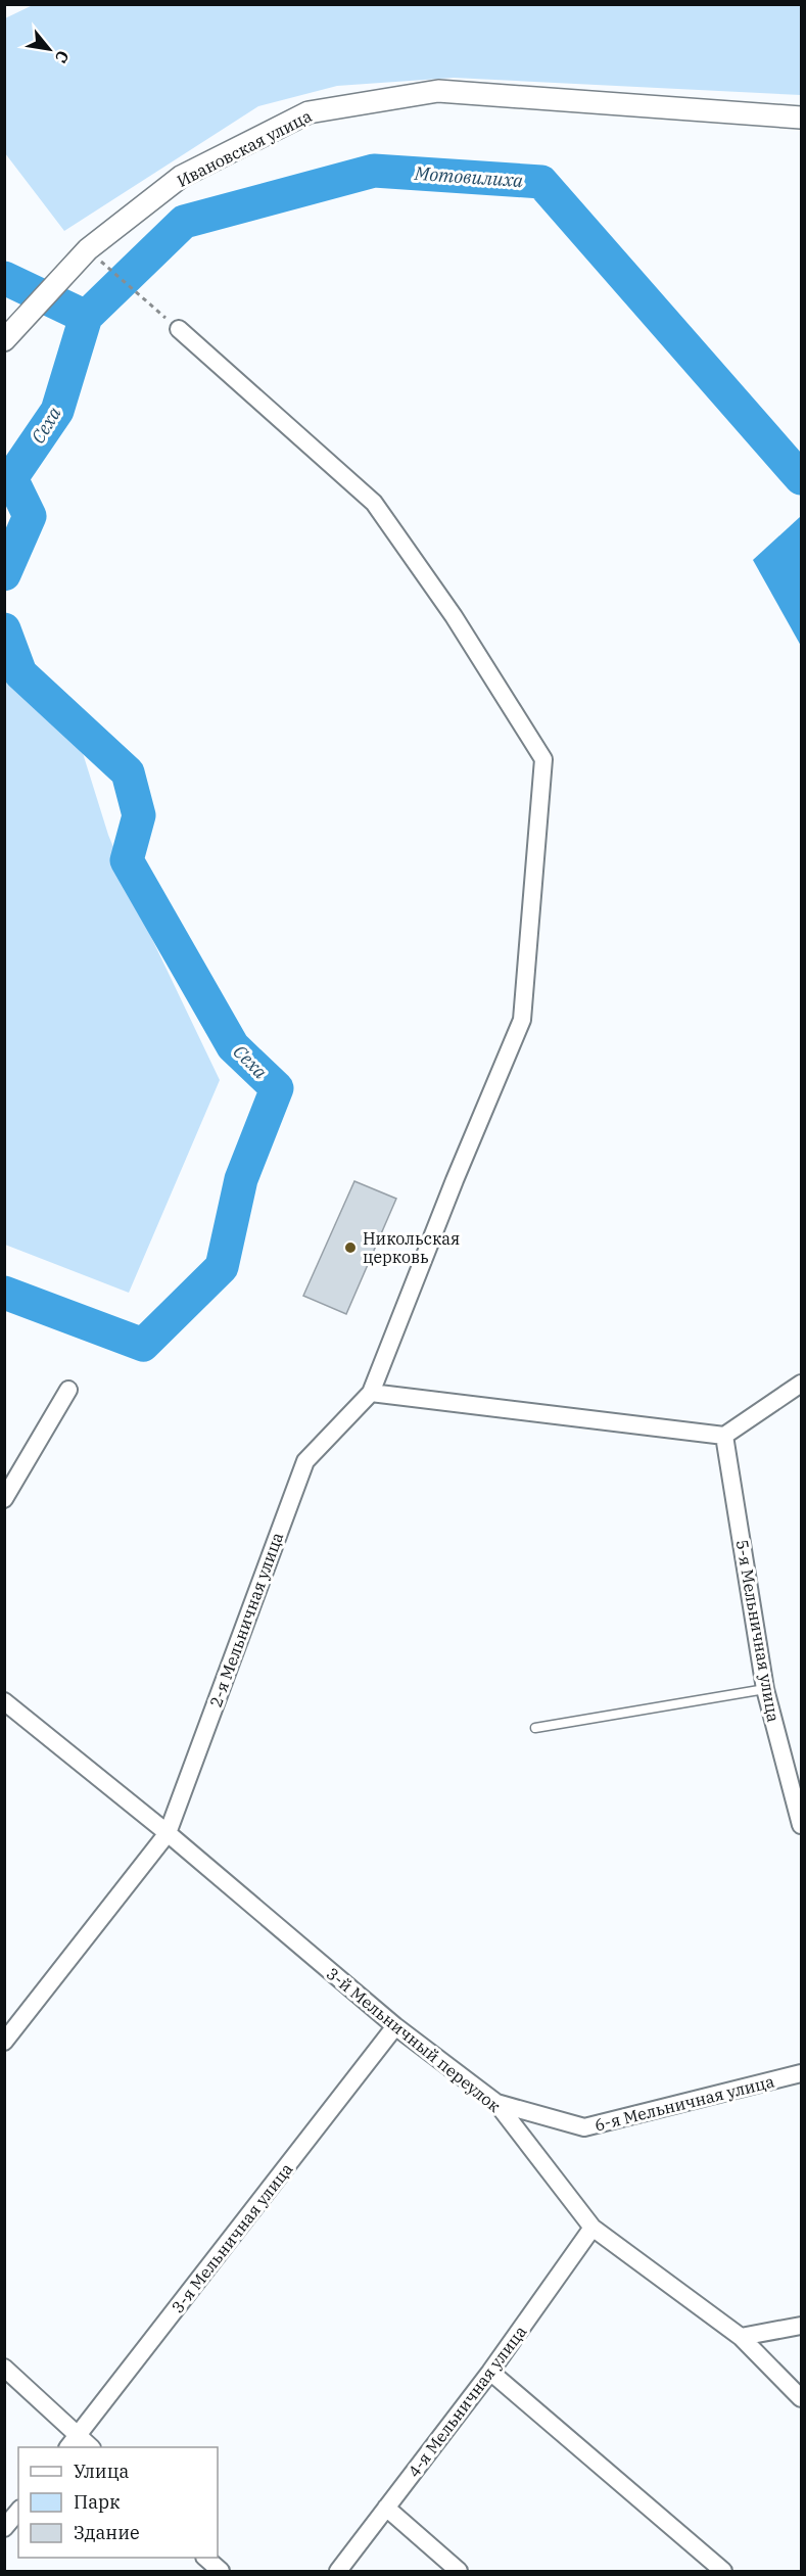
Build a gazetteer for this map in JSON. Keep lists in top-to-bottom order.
{
  "streets": {
    "street": [
      "Ивановская улица",
      "2-я Мельничная улица",
      "5-я Мельничная улица",
      "3-й Мельничный переулок",
      "6-я Мельничная улица",
      "3-я Мельничная улица",
      "4-я Мельничная улица"
    ]
  },
  "crossings": [
    ["2-я Мельничная улица", "3-й Мельничный переулок"],
    ["3-й Мельничный переулок", "6-я Мельничная улица"],
    ["3-й Мельничный переулок", "3-я Мельничная улица"],
    ["3-й Мельничный переулок", "4-я Мельничная улица"]
  ],
  "water": ["Мотовилиха", "Сеха"],
  "places": ["Никольская церковь"],
  "legend": ["Улица", "Парк", "Здание"],
  "north": "bottom right"
}
